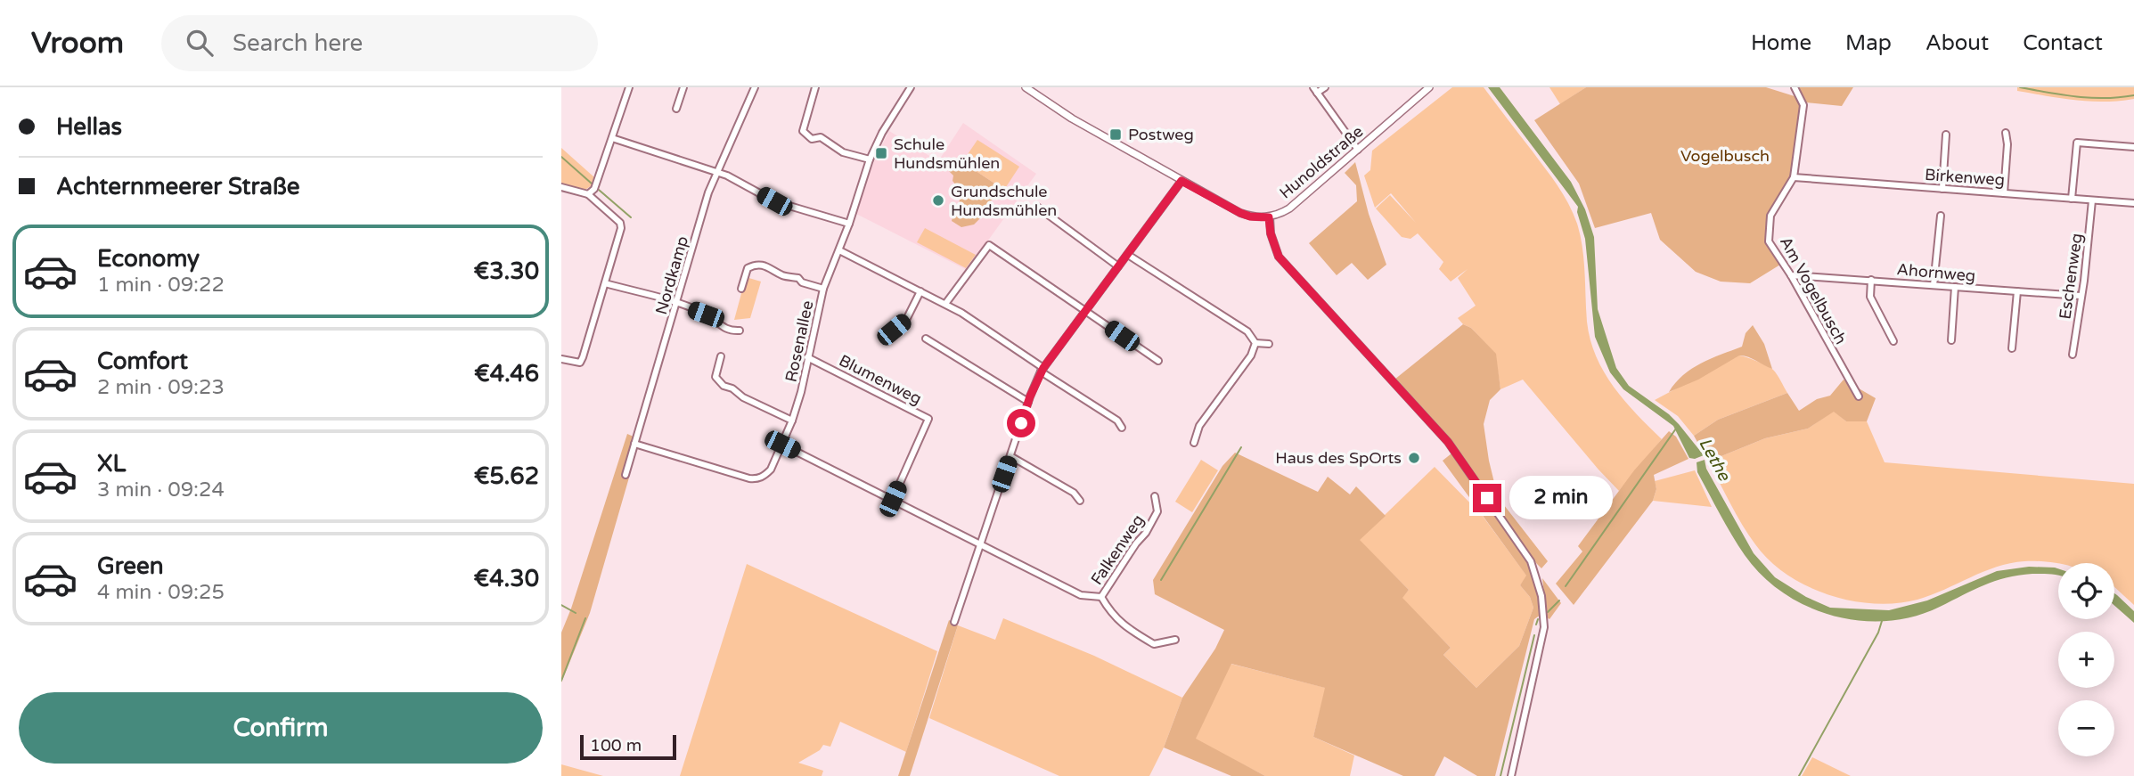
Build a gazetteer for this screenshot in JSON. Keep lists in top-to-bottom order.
{
  "streets": {
    "street": [
      "Hunoldstraße",
      "Birkenweg",
      "Ahornweg",
      "Nordkamp",
      "Eschenweg",
      "Am Vogelbusch",
      "Rosenallee",
      "Blumenweg",
      "Falkenweg"
    ]
  },
  "crossings": [
    ["Birkenweg", "Eschenweg"],
    ["Birkenweg", "Am Vogelbusch"],
    ["Ahornweg", "Eschenweg"],
    ["Ahornweg", "Am Vogelbusch"],
    ["Nordkamp", "Rosenallee"],
    ["Rosenallee", "Blumenweg"],
    ["Rosenallee", "Falkenweg"],
    ["Blumenweg", "Falkenweg"]
  ],
  "water": ["Lethe"],
  "parks": ["Vogelbusch"],
  "places": {
    "transit": ["Postweg", "Schule Hundsmühlen"],
    "other": ["Grundschule Hundsmühlen", "Haus des SpOrts"]
  },
  "scale_bar": "100 m",
  "page": {
    "header": "Vroom",
    "search": "Search here",
    "nav": [
      "Home",
      "Map",
      "About",
      "Contact"
    ],
    "banner": ["Hellas", "Achternmeerer Straße"],
    "list": [
      {
        "name": "Economy",
        "note": "1 min · 09:22",
        "value": "€3.30"
      },
      {
        "name": "Comfort",
        "note": "2 min · 09:23",
        "value": "€4.46"
      },
      {
        "name": "XL",
        "note": "3 min · 09:24",
        "value": "€5.62"
      },
      {
        "name": "Green",
        "note": "4 min · 09:25",
        "value": "€4.30"
      }
    ],
    "bubble": "2 min",
    "map_buttons": ["+", "−"],
    "buttons": "Confirm",
    "scale": "100 m"
  }
}
